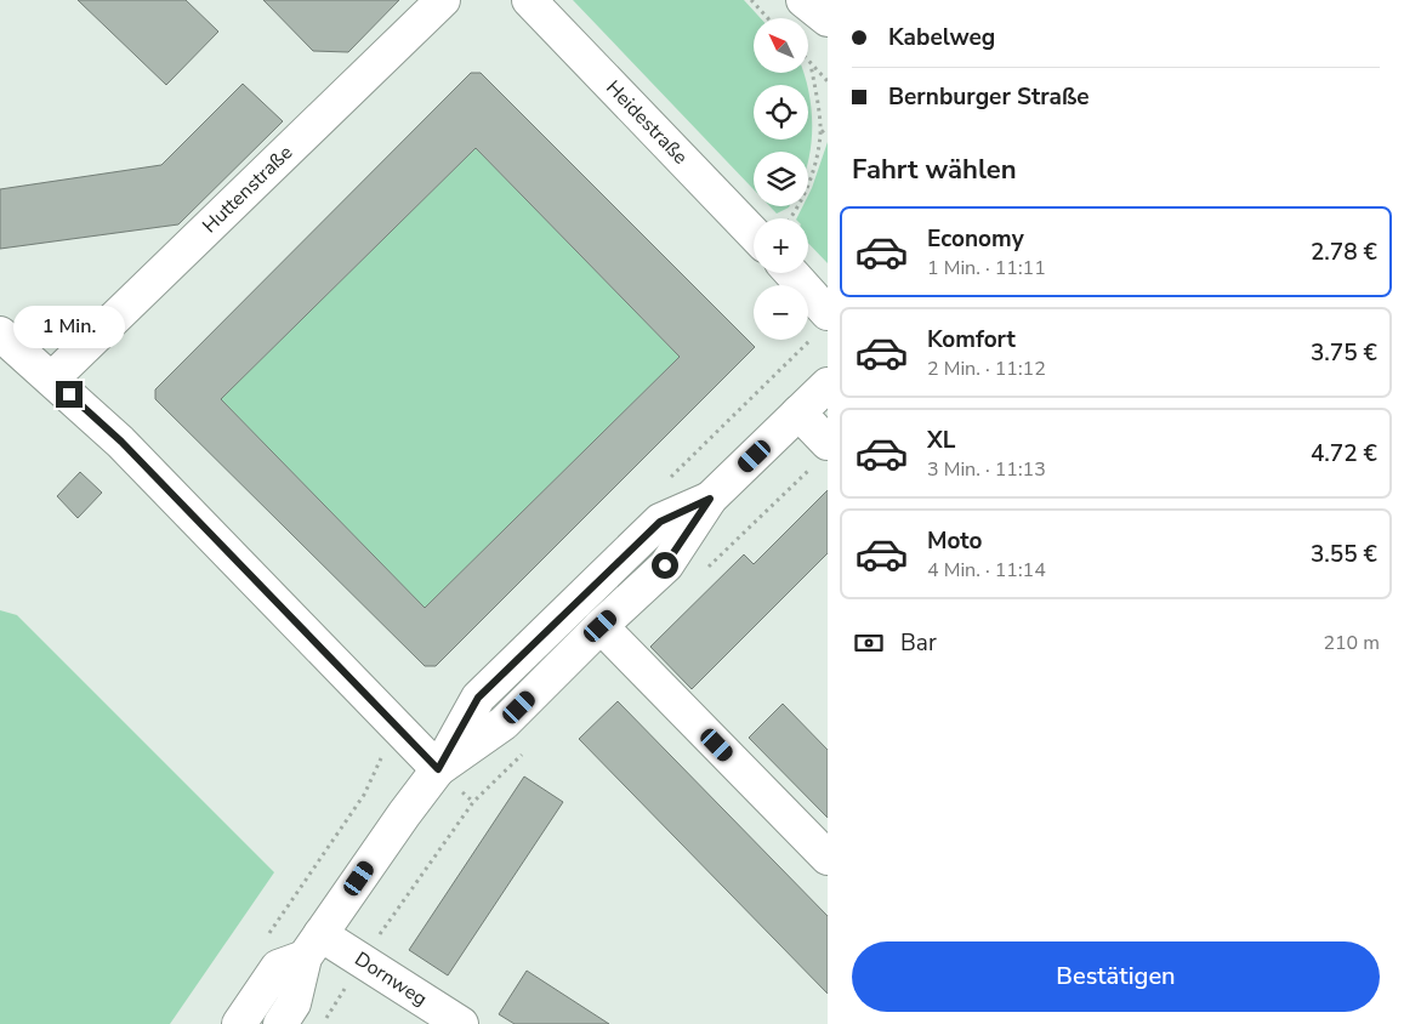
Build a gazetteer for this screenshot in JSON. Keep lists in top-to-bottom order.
{
  "streets": {
    "street": ["Heidestraße", "Huttenstraße", "Dornweg"]
  },
  "north": "top left",
  "page": {
    "banner": ["Kabelweg", "Bernburger Straße"],
    "map_buttons": ["+", "−"],
    "heading": "Fahrt wählen",
    "list": [
      {
        "name": "Economy",
        "note": "1 Min. · 11:11",
        "value": "2.78 €"
      },
      {
        "name": "Komfort",
        "note": "2 Min. · 11:12",
        "value": "3.75 €"
      },
      {
        "name": "XL",
        "note": "3 Min. · 11:13",
        "value": "4.72 €"
      },
      {
        "name": "Moto",
        "note": "4 Min. · 11:14",
        "value": "3.55 €"
      }
    ],
    "bubble": "1 Min.",
    "pay": ["Bar", "210 m"],
    "buttons": "Bestätigen"
  }
}
